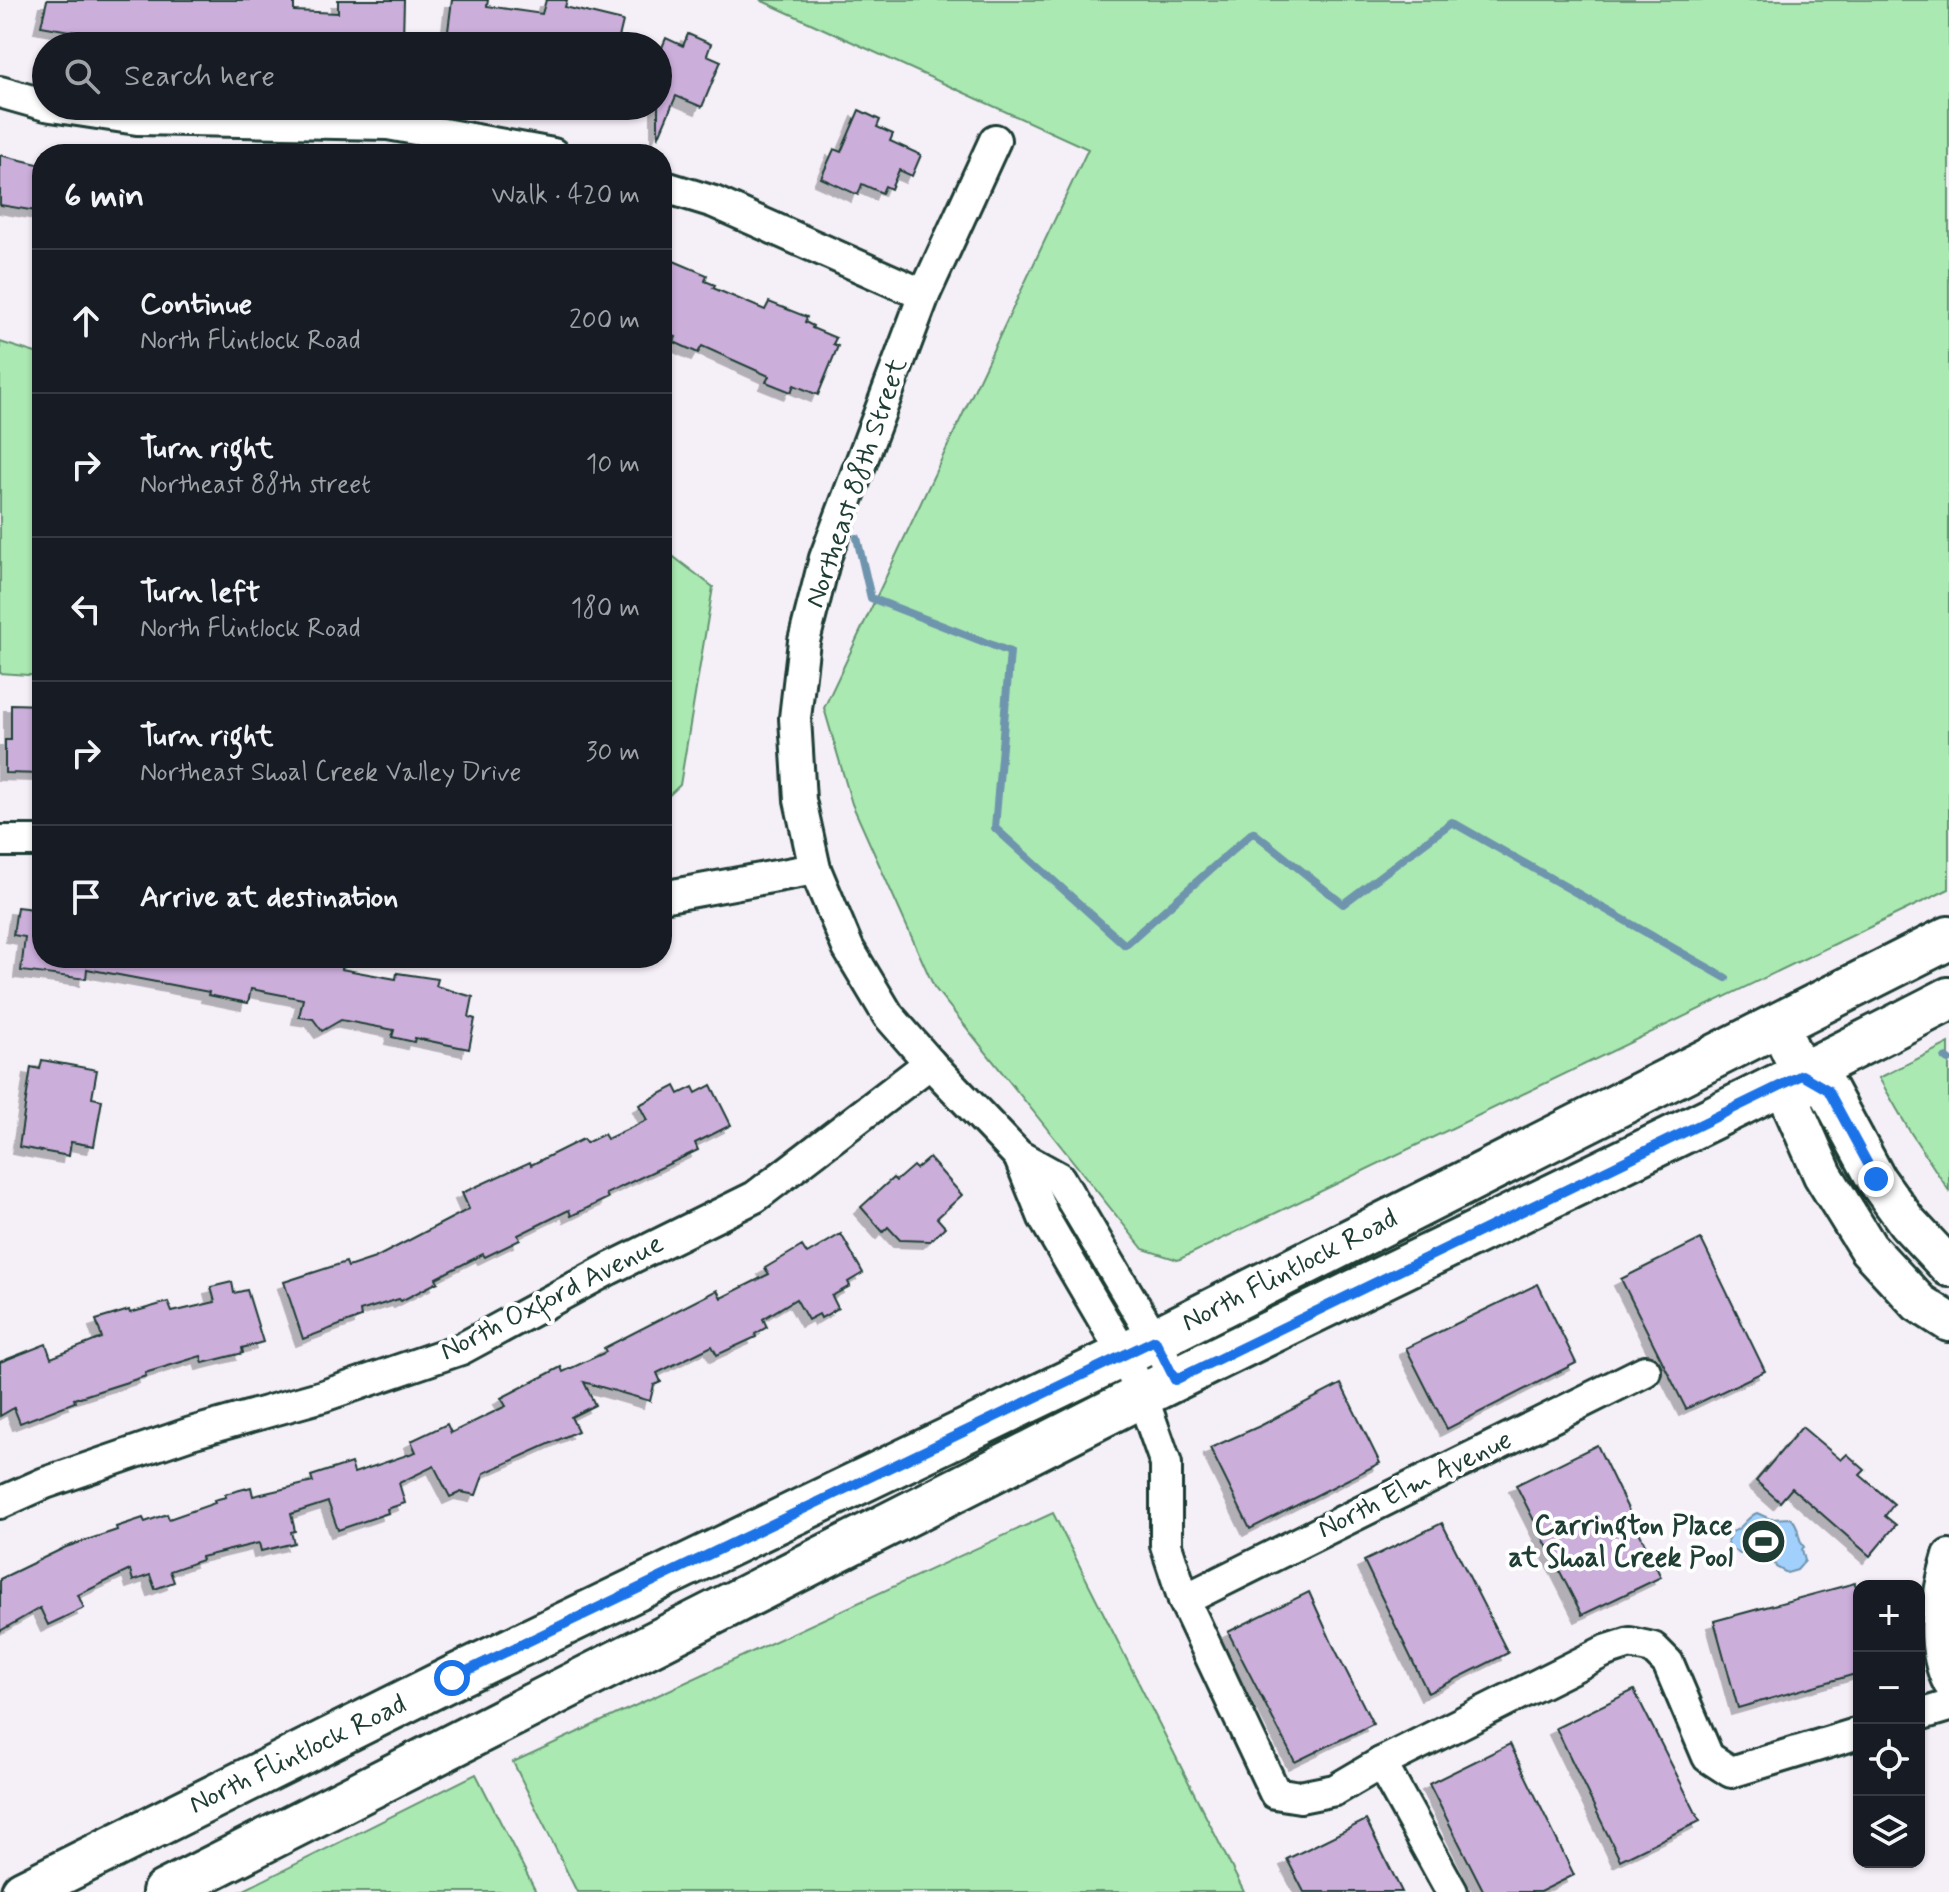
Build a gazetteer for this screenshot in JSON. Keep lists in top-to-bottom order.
{
  "streets": {
    "main road": ["North Flintlock Road"],
    "street": ["Northeast 88th Street", "North Oxford Avenue", "North Elm Avenue"]
  },
  "crossings": [
    ["Northeast 88th Street", "North Flintlock Road"],
    ["Northeast 88th Street", "North Oxford Avenue"],
    ["Northeast 88th Street", "North Elm Avenue"]
  ],
  "places": {
    "sports": ["Carrington Place at Shoal Creek Pool"]
  },
  "page": {
    "search": "Search here",
    "heading": ["6 min", "Walk · 420 m"],
    "list": [
      ["Continue", "North Flintlock Road", "200 m"],
      ["Turn right", "Northeast 88th street", "10 m"],
      ["Turn left", "North Flintlock Road", "180 m"],
      ["Turn right", "Northeast Shoal Creek Valley Drive", "30 m"],
      "Arrive at destination"
    ],
    "map_buttons": ["+", "−"]
  }
}
